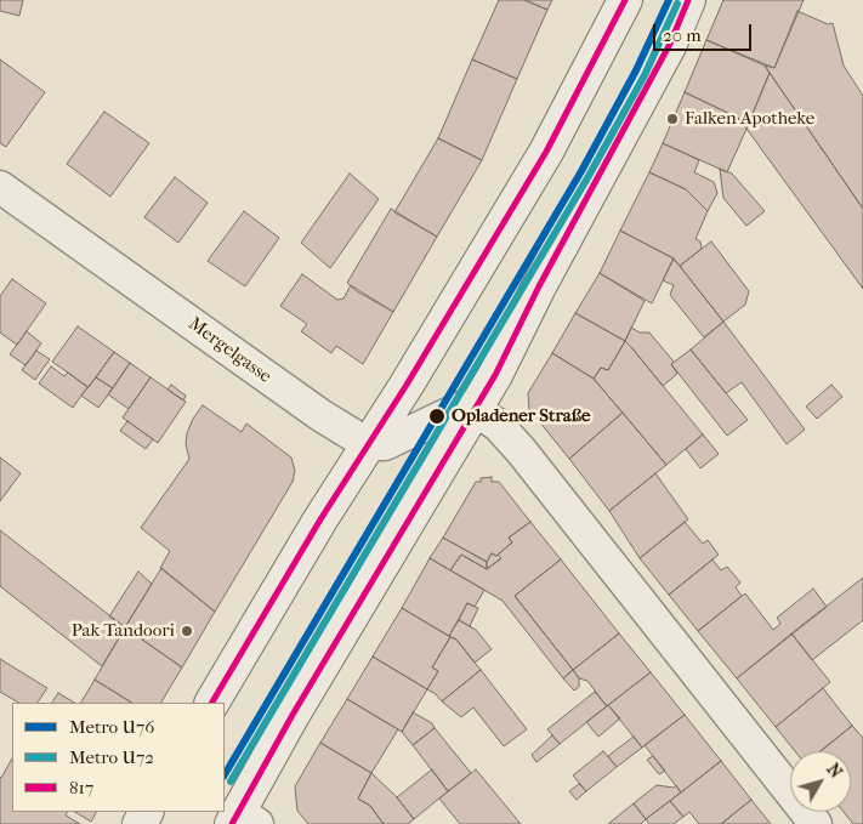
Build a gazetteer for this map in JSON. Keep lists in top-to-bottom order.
{
  "streets": {
    "street": ["Mergelgasse"]
  },
  "places": ["Falken Apotheke", "Opladener Straße", "Pak Tandoori"],
  "lines": ["metro line U76", "transit line 817", "metro line U72"],
  "legend": ["Metro U76", "Metro U72", "817"],
  "scale_bar": "20 m",
  "north": "top right"
}
